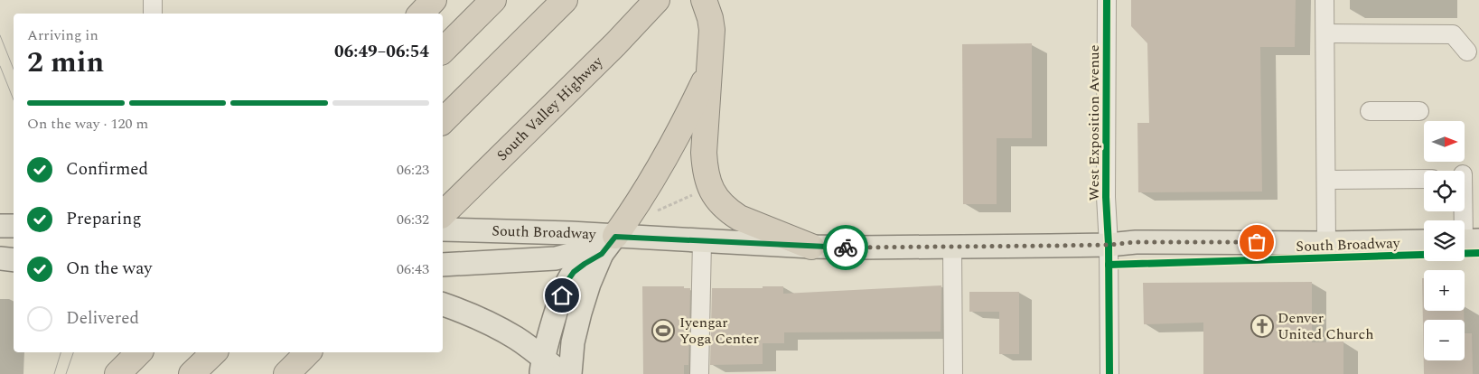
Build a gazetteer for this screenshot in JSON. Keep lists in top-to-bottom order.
{
  "streets": {
    "highway": ["South Valley Highway"],
    "main road": ["South Broadway"],
    "street": ["West Exposition Avenue"]
  },
  "crossings": [
    ["West Exposition Avenue", "South Broadway"]
  ],
  "places": {
    "church": ["Denver United Church"],
    "sports": ["Iyengar Yoga Center"]
  },
  "north": "right",
  "page": {
    "heading": ["2 min", "Arriving in", "06:49–06:54"],
    "bar": "On the way · 120 m",
    "map_buttons": ["+", "−"],
    "list": [
      ["Confirmed", "06:23"],
      ["Preparing", "06:32"],
      ["On the way", "06:43"],
      "Delivered"
    ]
  }
}
